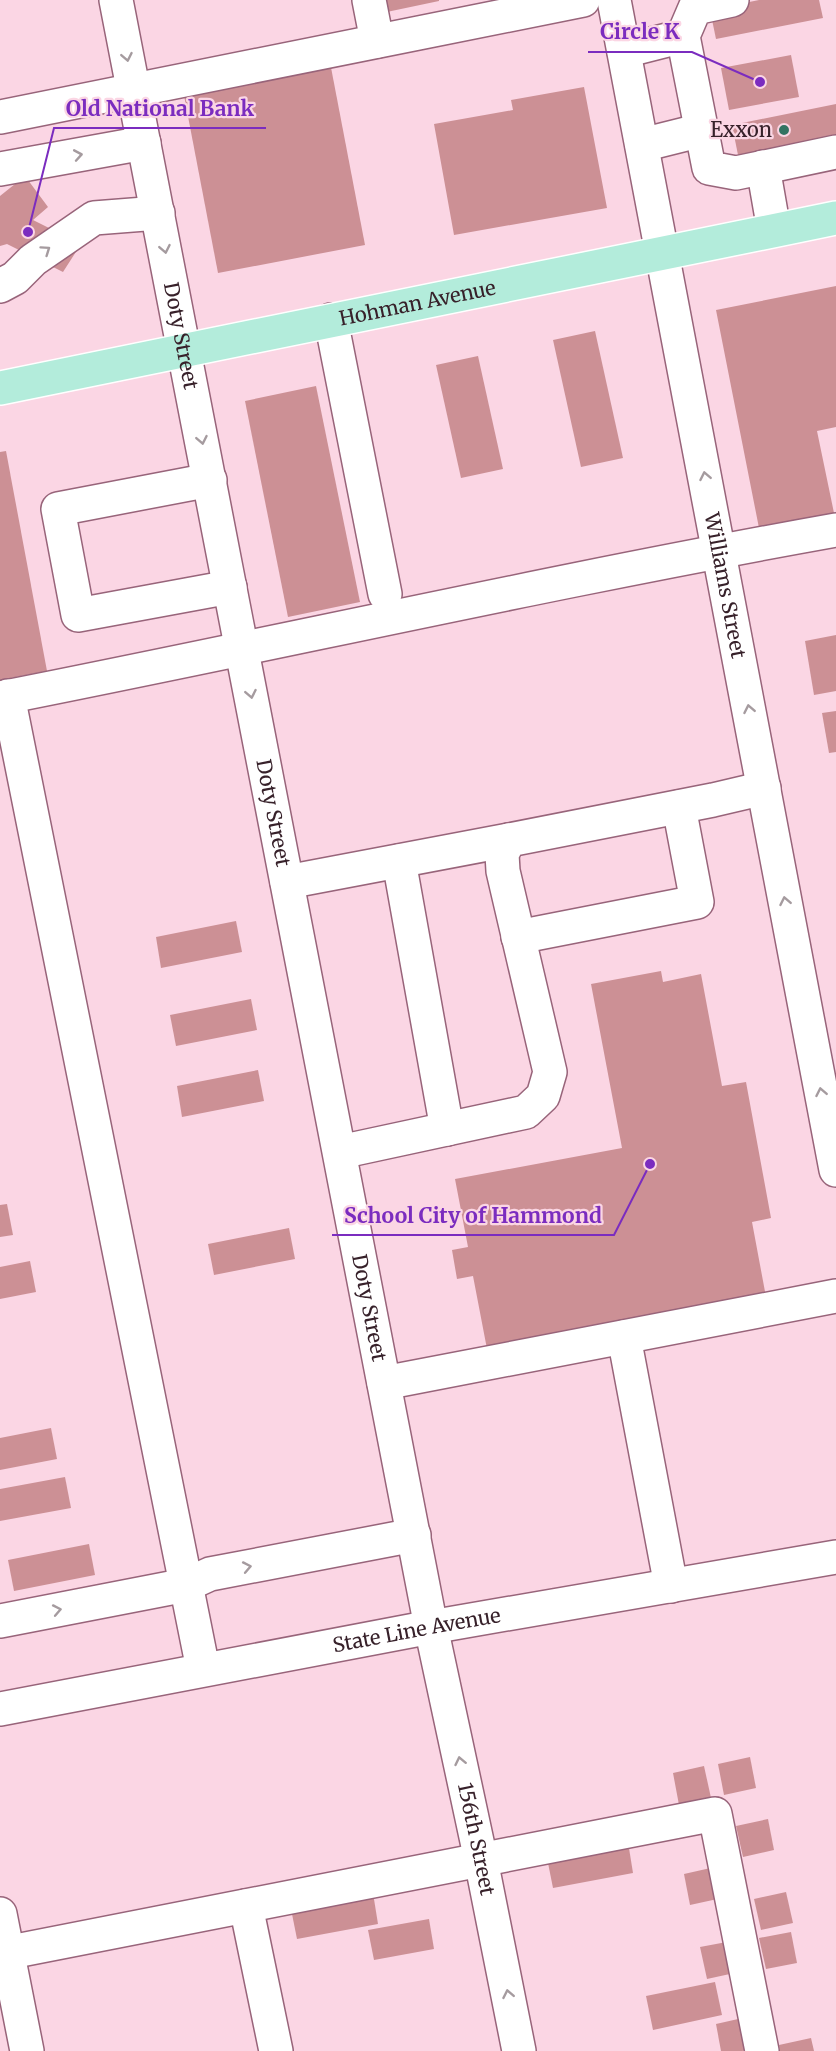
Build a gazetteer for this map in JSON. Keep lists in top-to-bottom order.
{
  "streets": {
    "main road": ["Hohman Avenue"],
    "street": [
      "Doty Street",
      "Williams Street",
      "State Line Avenue",
      "156th Street"
    ]
  },
  "crossings": [
    ["Hohman Avenue", "Doty Street"],
    ["Hohman Avenue", "Williams Street"],
    ["Doty Street", "State Line Avenue"],
    ["Doty Street", "156th Street"],
    ["State Line Avenue", "156th Street"]
  ],
  "one_way": ["Williams Street"],
  "places": [
    "Circle K",
    "Exxon",
    "Old National Bank",
    "School City of Hammond"
  ]
}
